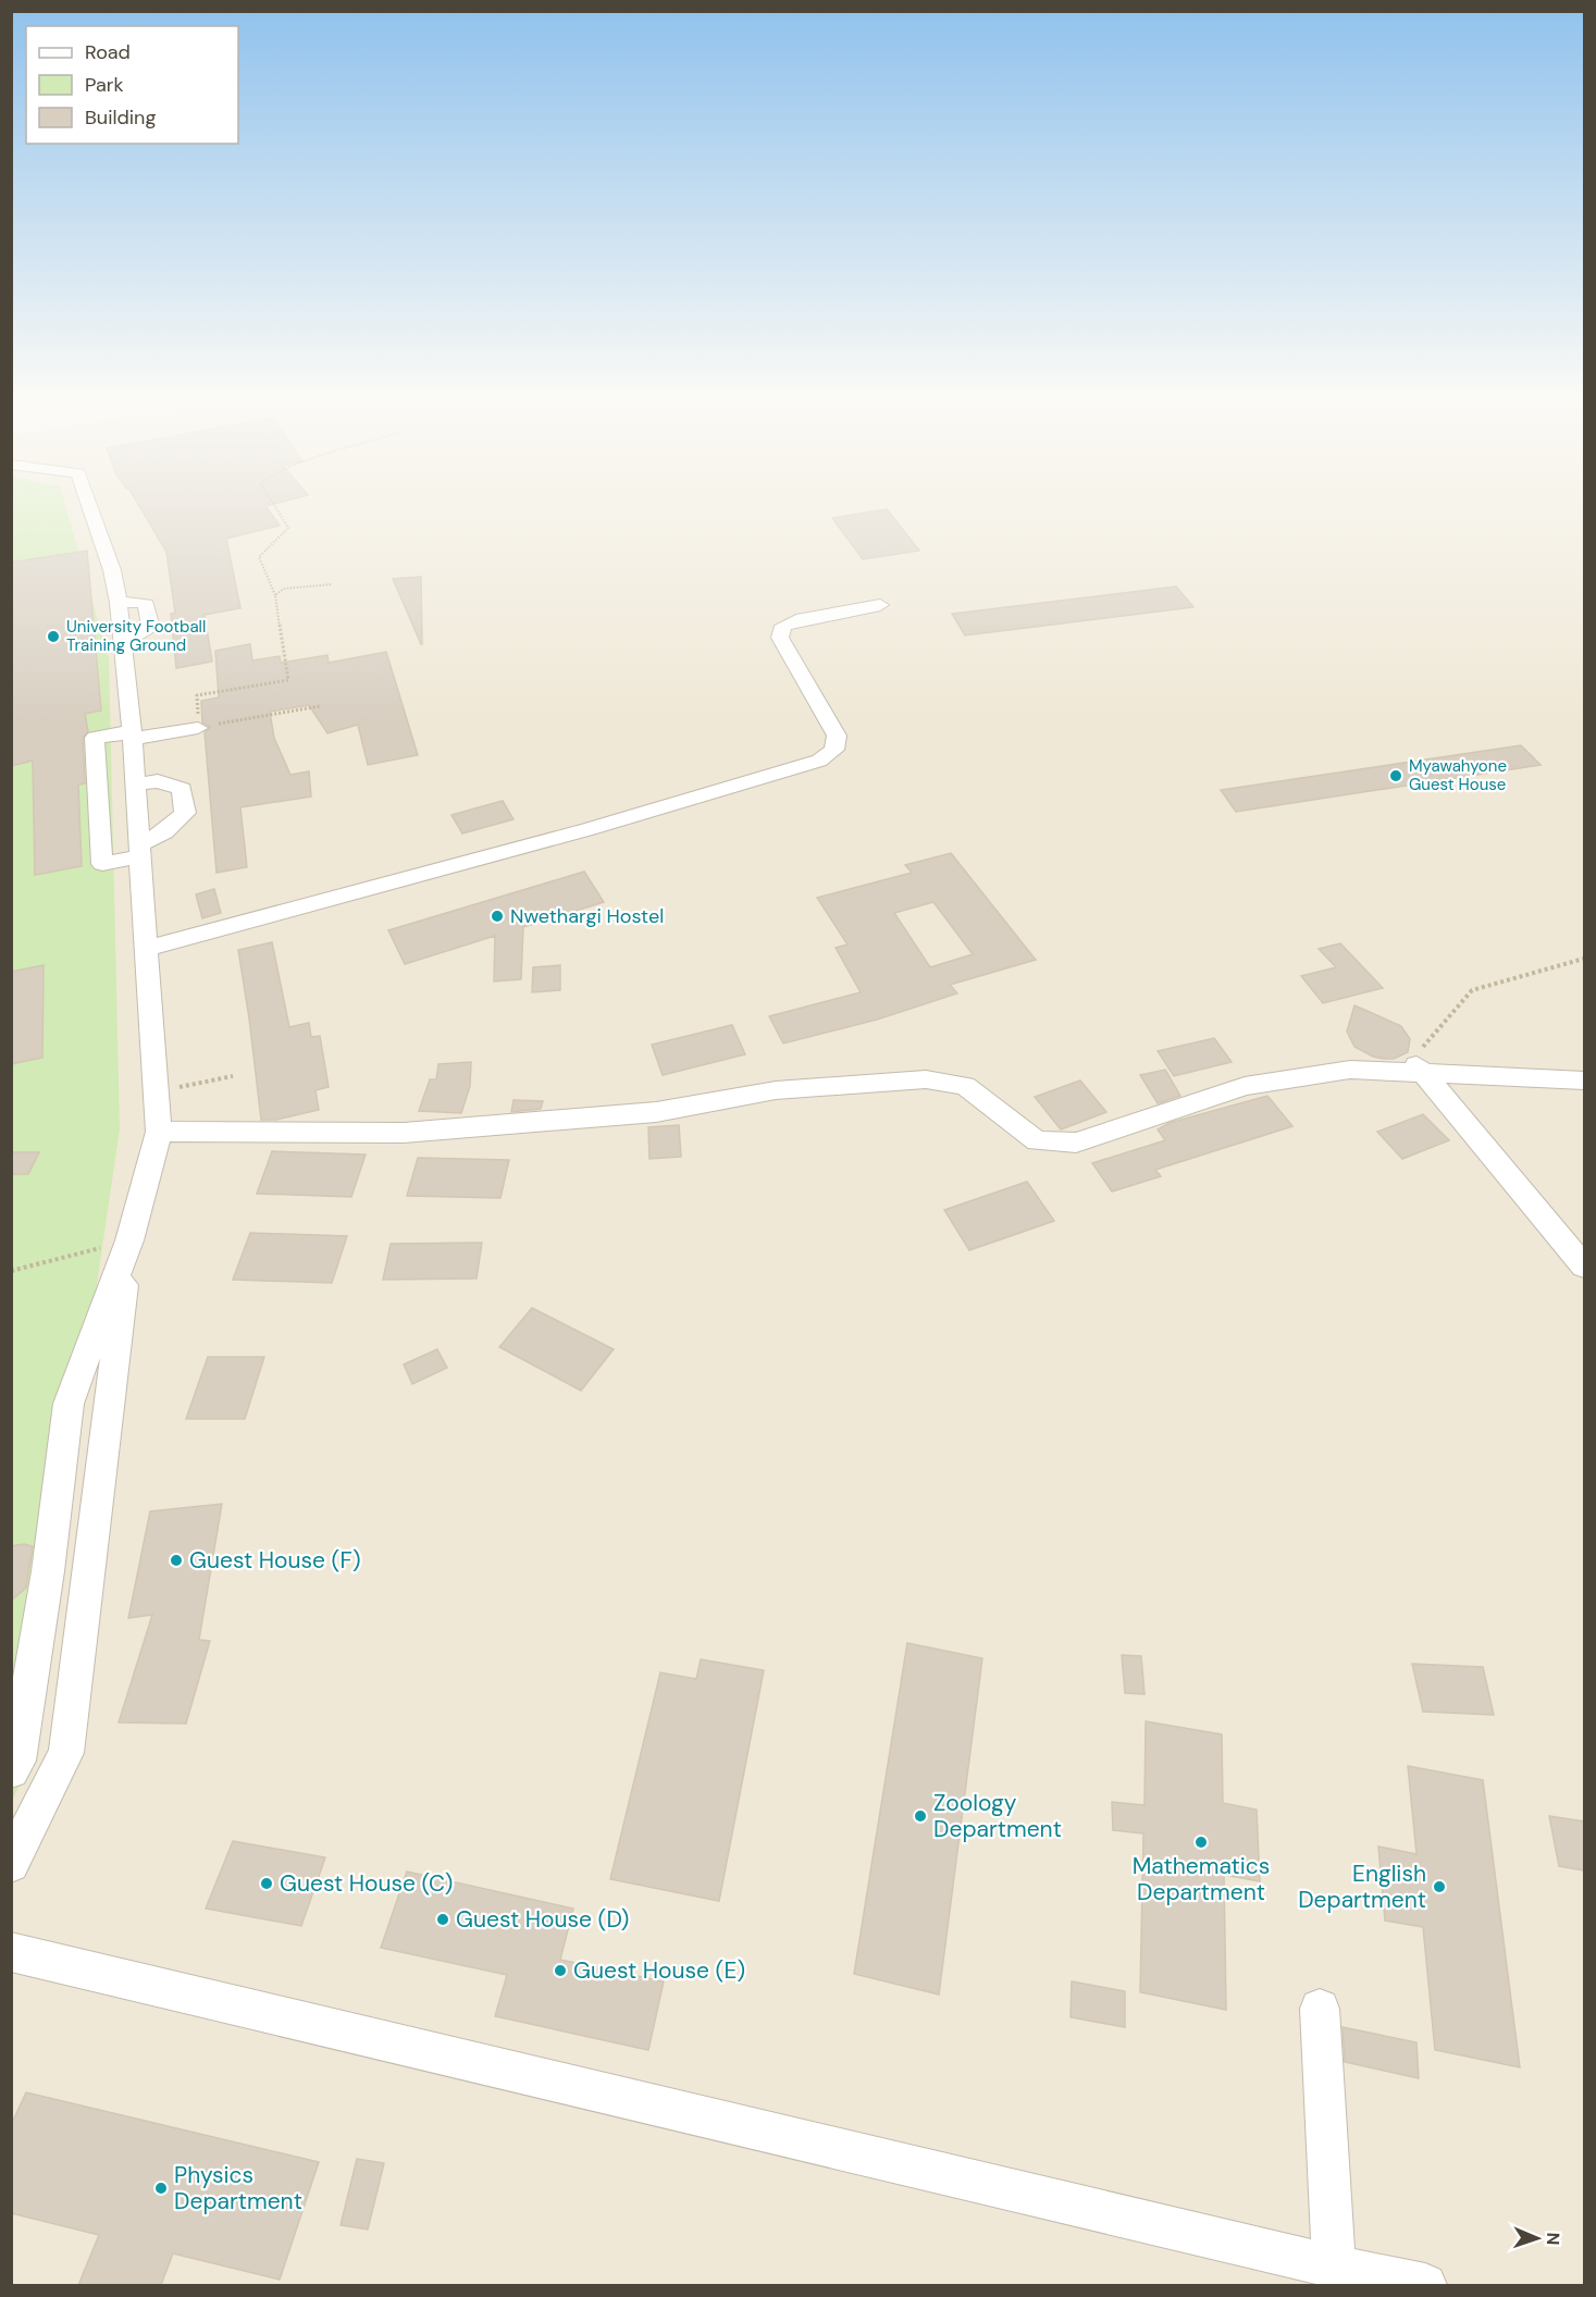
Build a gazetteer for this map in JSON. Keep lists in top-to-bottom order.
{
  "places": [
    "University Football Training Ground",
    "Myawahyone Guest House",
    "Nwethargi Hostel",
    "Guest House (F)",
    "Zoology Department",
    "Mathematics Department",
    "Guest House (C)",
    "English Department",
    "Guest House (D)",
    "Guest House (E)",
    "Physics Department"
  ],
  "legend": ["Road", "Park", "Building"],
  "north": "right"
}
